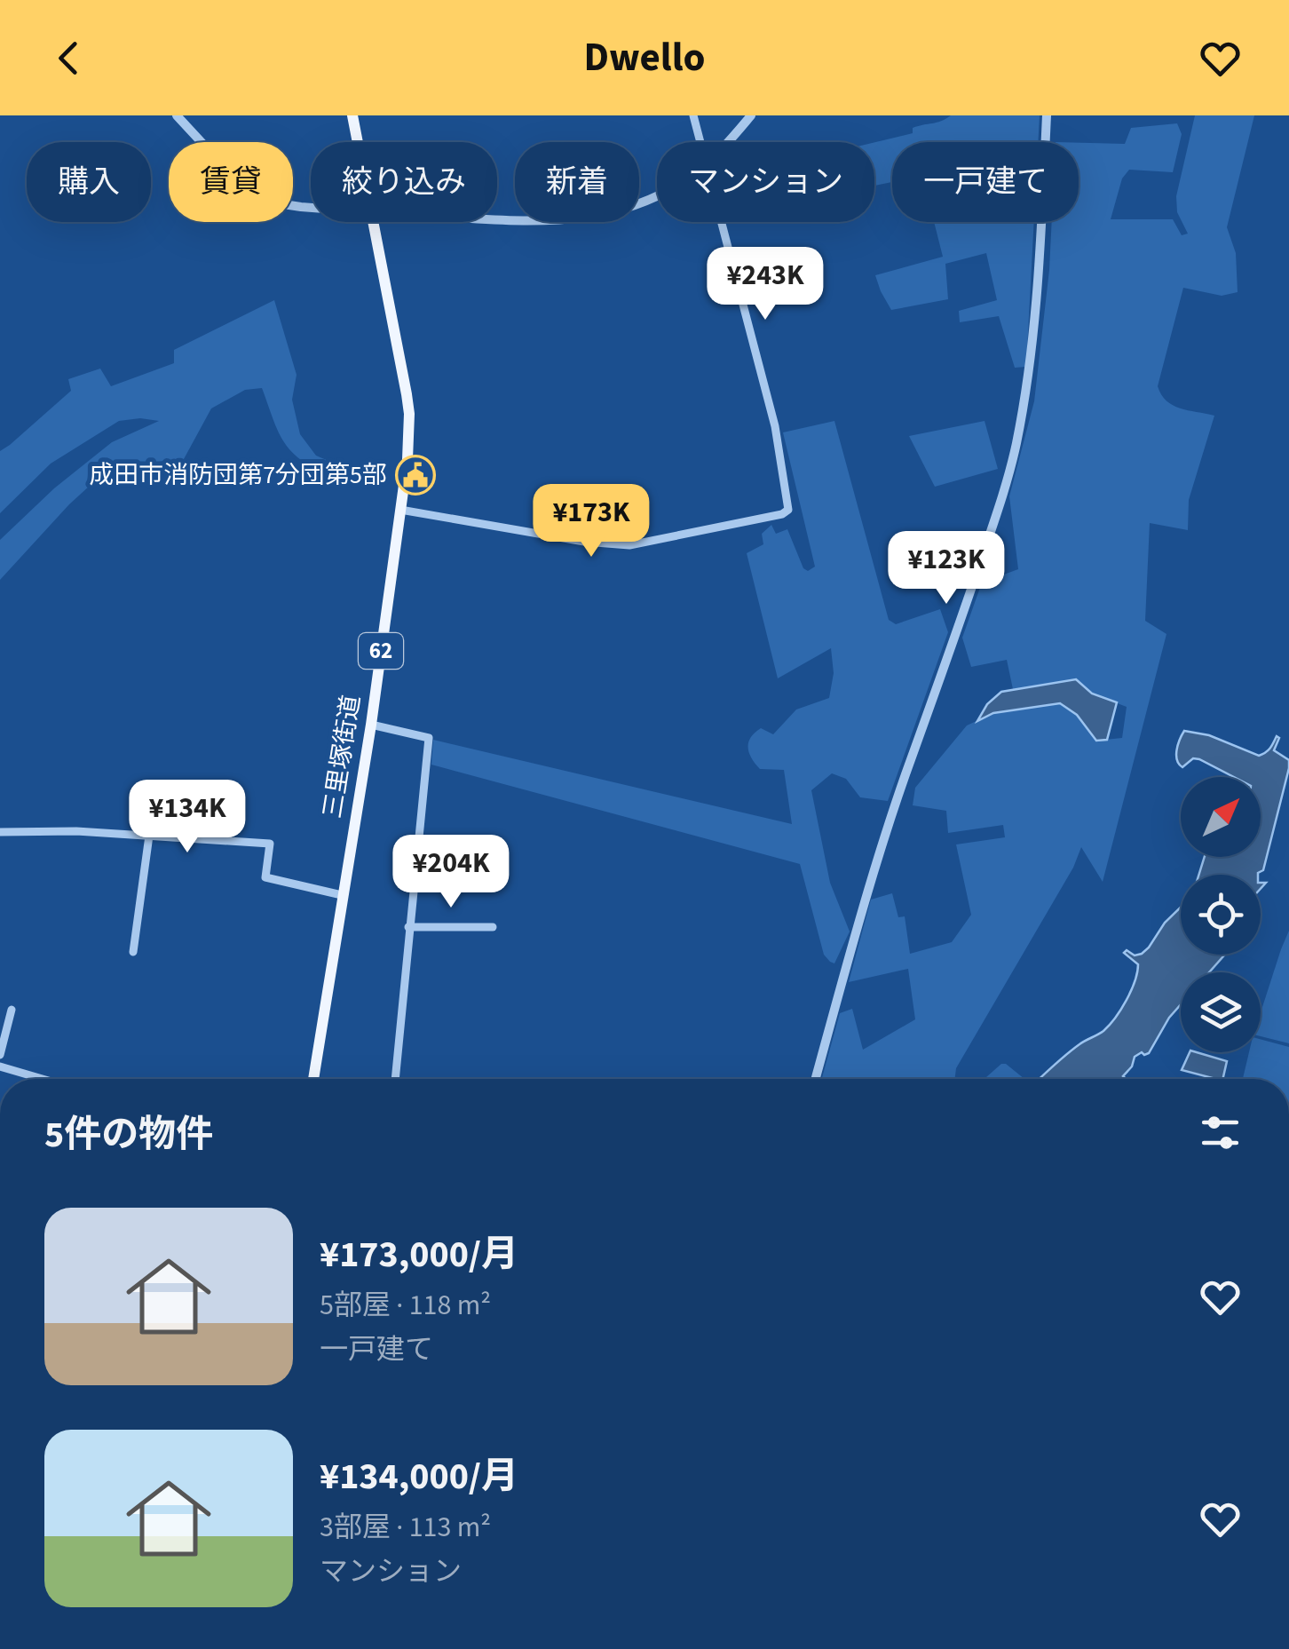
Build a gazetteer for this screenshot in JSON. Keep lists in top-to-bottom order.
{
  "streets": {
    "main road": ["62", "三里塚街道"]
  },
  "places": {
    "public building": ["成田市消防団第7分団第5部"]
  },
  "north": "top right",
  "page": {
    "header": "Dwello",
    "chip": [
      "購入",
      "賃貸",
      "絞り込み",
      "新着",
      "マンション",
      "一戸建て"
    ],
    "price": [
      "¥243K",
      "¥173K",
      "¥123K",
      "¥134K",
      "¥204K"
    ],
    "heading": "5件の物件",
    "list": [
      {
        "name": "¥173,000/月",
        "note": "5部屋 · 118 m² · 一戸建て"
      },
      {
        "name": "¥134,000/月",
        "note": "3部屋 · 113 m² · マンション"
      }
    ]
  }
}
